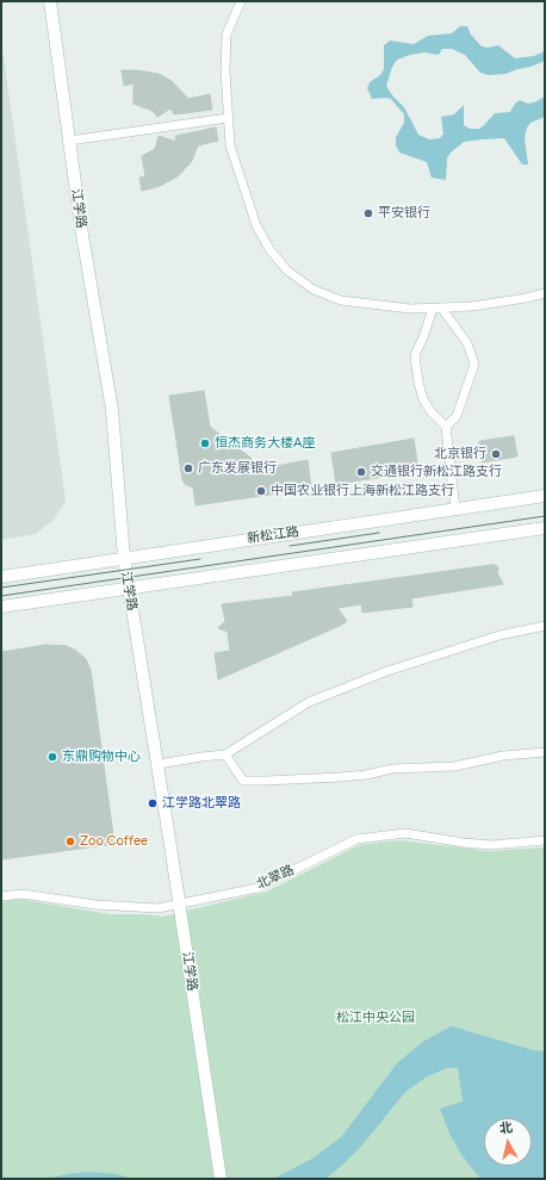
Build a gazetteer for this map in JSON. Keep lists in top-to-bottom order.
{
  "streets": {
    "main road": ["江学路", "新松江路"],
    "street": ["北翠路"]
  },
  "crossings": [
    ["江学路", "新松江路"],
    ["江学路", "北翠路"]
  ],
  "parks": ["松江中央公园"],
  "places": [
    "平安银行",
    "恒杰商务大楼A座",
    "北京银行",
    "广东发展银行",
    "交通银行新松江路支行",
    "中国农业银行上海新松江路支行",
    "东鼎购物中心",
    "江学路北翠路",
    "Zoo Coffee"
  ],
  "north": "top"
}
